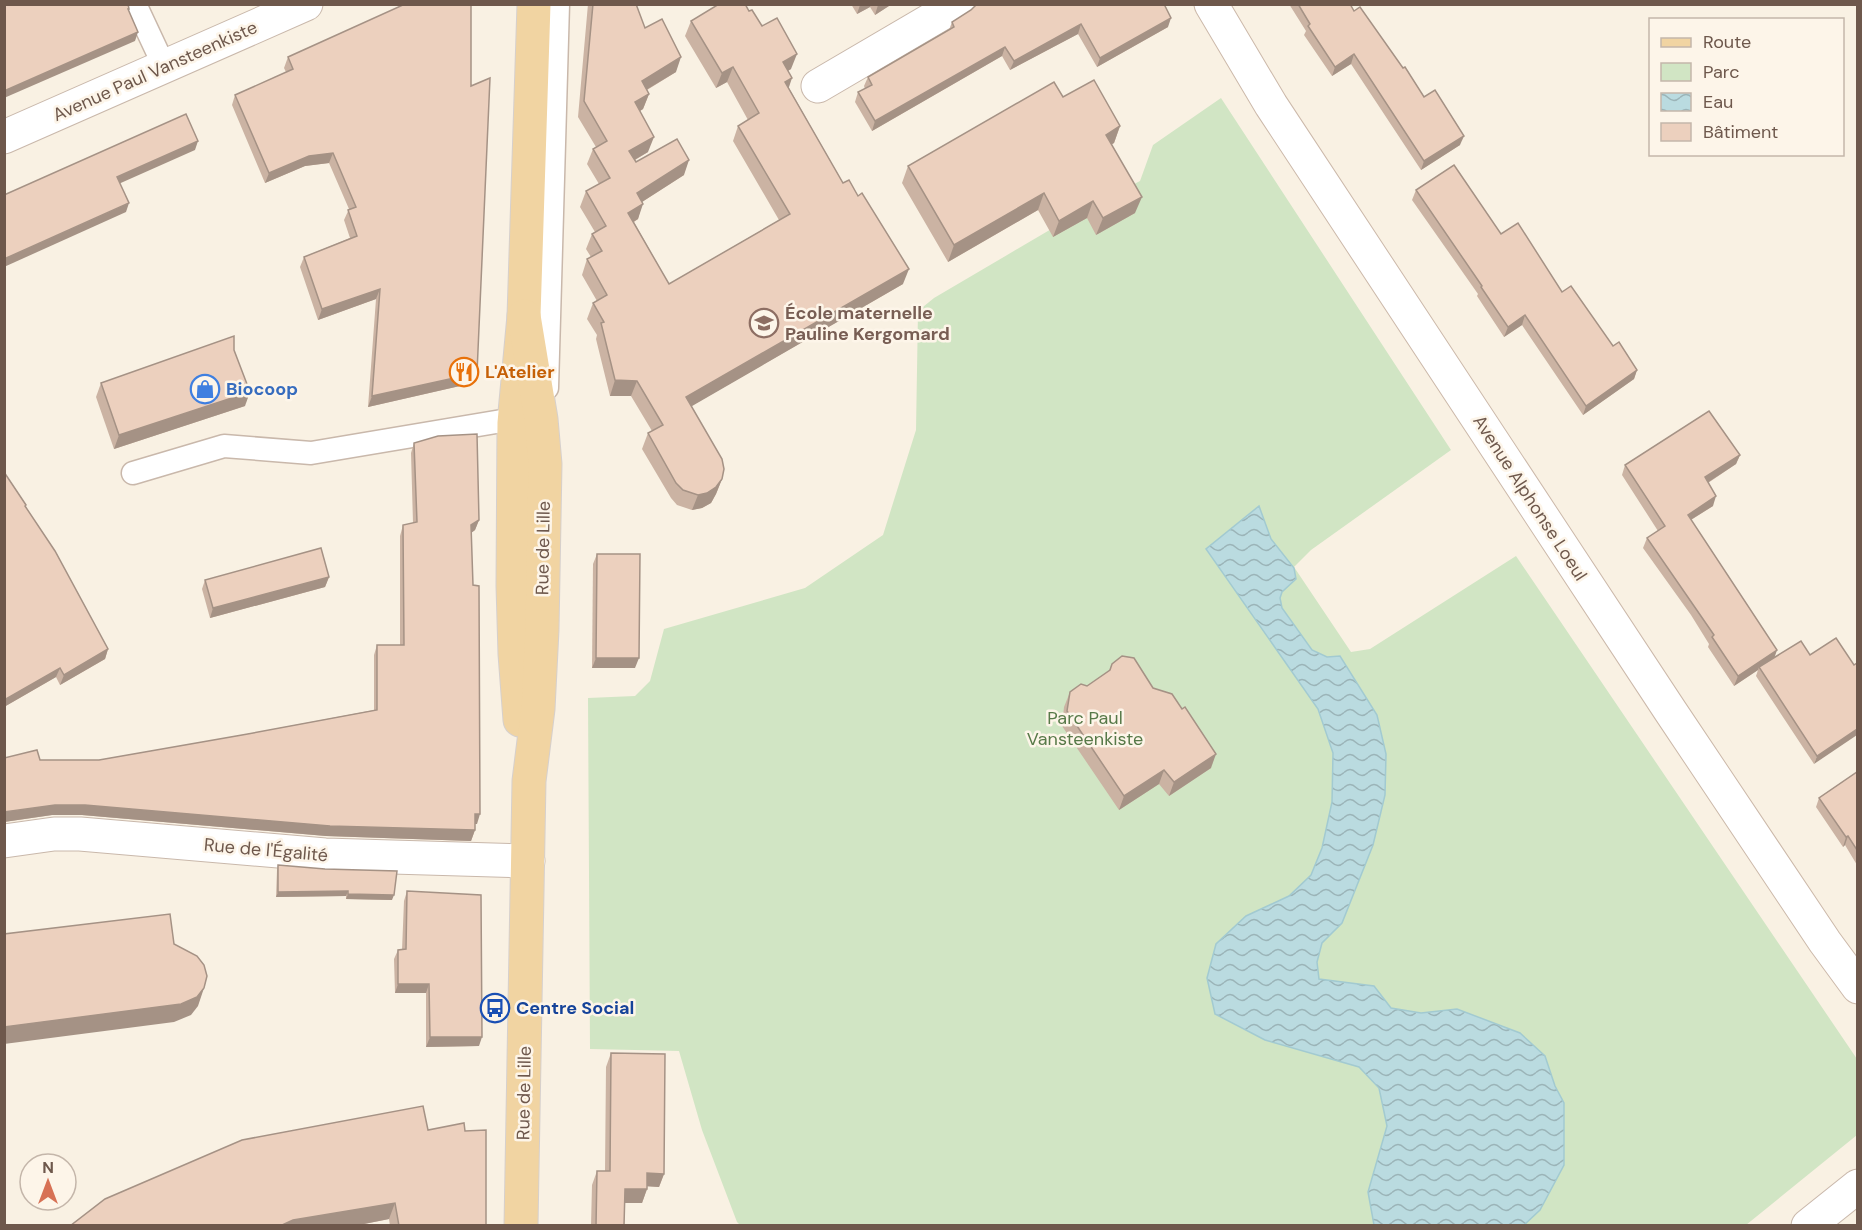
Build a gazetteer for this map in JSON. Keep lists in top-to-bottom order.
{
  "streets": {
    "main road": [
      "Avenue Paul Vansteenkiste",
      "Avenue Alphonse Loeul",
      "Rue de Lille",
      "Rue de l'Égalité"
    ]
  },
  "crossings": [
    ["Rue de Lille", "Rue de l'Égalité"]
  ],
  "parks": ["Parc Paul Vansteenkiste"],
  "places": {
    "school or university": ["École maternelle Pauline Kergomard"],
    "restaurant": ["L'Atelier"],
    "shop": ["Biocoop"],
    "bus stop": ["Centre Social"]
  },
  "legend": [
    "Route",
    "Parc",
    "Eau",
    "Bâtiment"
  ],
  "north": "top"
}
